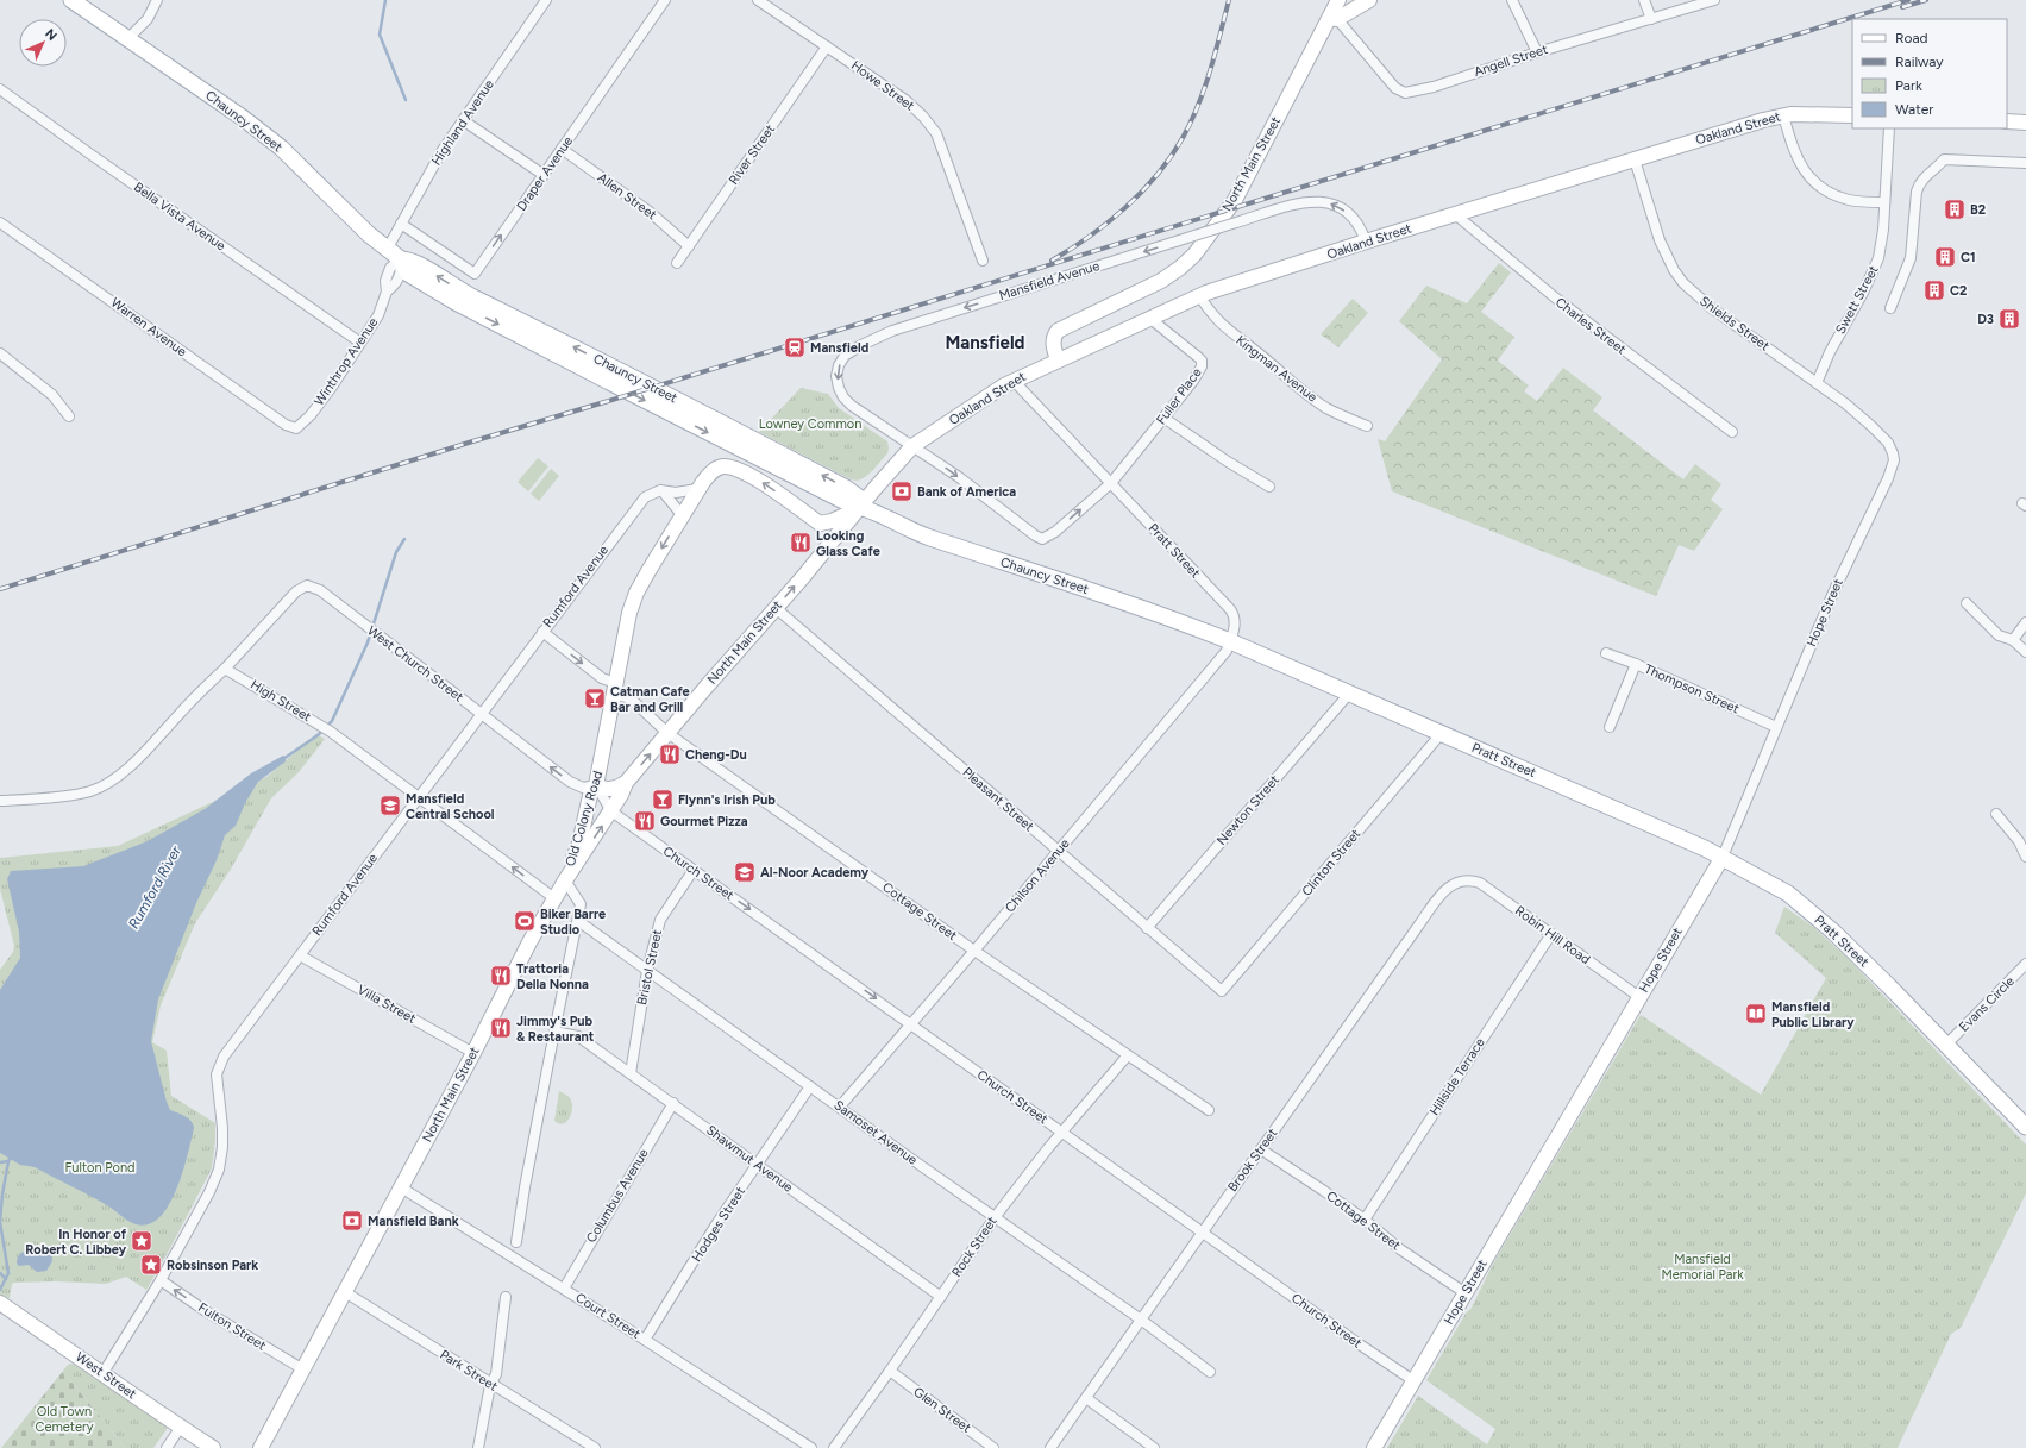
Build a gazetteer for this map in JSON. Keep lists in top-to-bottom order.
{
  "streets": {
    "main road": [
      "Chauncy Street",
      "Oakland Street",
      "North Main Street",
      "Pratt Street",
      "Hope Street",
      "Old Colony Road",
      "West Street"
    ],
    "street": [
      "Angell Street",
      "Howe Street",
      "Highland Avenue",
      "River Street",
      "Draper Avenue",
      "Allen Street",
      "Bella Vista Avenue",
      "Mansfield Avenue",
      "Swett Street",
      "Shields Street",
      "Charles Street",
      "Warren Avenue",
      "Winthrop Avenue",
      "Kingman Avenue",
      "Fuller Place",
      "Rumford Avenue",
      "West Church Street",
      "Thompson Street",
      "High Street",
      "Pleasant Street",
      "Newton Street",
      "Clinton Street",
      "Church Street",
      "Chilson Avenue",
      "Cottage Street",
      "Robin Hill Road",
      "Bristol Street",
      "Villa Street",
      "Evans Circle",
      "Hillside Terrace",
      "Samoset Avenue",
      "Shawmut Avenue",
      "Brook Street",
      "Columbus Avenue",
      "Hodges Street",
      "Rock Street",
      "Court Street",
      "Fulton Street",
      "Park Street",
      "Glen Street"
    ]
  },
  "crossings": [
    ["Angell Street", "North Main Street"],
    ["Howe Street", "River Street"],
    ["Chauncy Street", "Highland Avenue"],
    ["Chauncy Street", "North Main Street"],
    ["Chauncy Street", "Winthrop Avenue"],
    ["Chauncy Street", "Pratt Street"],
    ["Chauncy Street", "Chilson Avenue"],
    ["Highland Avenue", "Draper Avenue"],
    ["Oakland Street", "North Main Street"],
    ["Oakland Street", "Mansfield Avenue"],
    ["Oakland Street", "Shields Street"],
    ["Oakland Street", "Charles Street"],
    ["Oakland Street", "Kingman Avenue"],
    ["Oakland Street", "Fuller Place"],
    ["Oakland Street", "Pratt Street"],
    ["River Street", "Allen Street"],
    ["North Main Street", "Mansfield Avenue"],
    ["North Main Street", "High Street"],
    ["North Main Street", "Pleasant Street"],
    ["North Main Street", "Old Colony Road"],
    ["North Main Street", "Church Street"],
    ["North Main Street", "Cottage Street"],
    ["North Main Street", "Villa Street"],
    ["North Main Street", "Court Street"],
    ["North Main Street", "Fulton Street"],
    ["North Main Street", "Park Street"],
    ["Draper Avenue", "Allen Street"],
    ["Bella Vista Avenue", "Winthrop Avenue"],
    ["Mansfield Avenue", "Fuller Place"],
    ["Mansfield Avenue", "Pratt Street"],
    ["Swett Street", "Shields Street"],
    ["Shields Street", "Hope Street"],
    ["Warren Avenue", "Winthrop Avenue"],
    ["Fuller Place", "Pratt Street"],
    ["Pratt Street", "Hope Street"],
    ["Pratt Street", "Newton Street"],
    ["Pratt Street", "Clinton Street"],
    ["Pratt Street", "Chilson Avenue"],
    ["Pratt Street", "Evans Circle"],
    ["Rumford Avenue", "West Church Street"],
    ["Rumford Avenue", "High Street"],
    ["Rumford Avenue", "Old Colony Road"],
    ["Rumford Avenue", "Cottage Street"],
    ["Rumford Avenue", "Villa Street"],
    ["Rumford Avenue", "Fulton Street"],
    ["Rumford Avenue", "West Street"],
    ["Hope Street", "Thompson Street"],
    ["Hope Street", "Church Street"],
    ["Hope Street", "Cottage Street"],
    ["Hope Street", "Robin Hill Road"],
    ["West Church Street", "High Street"],
    ["West Church Street", "Old Colony Road"],
    ["Pleasant Street", "Newton Street"],
    ["Pleasant Street", "Clinton Street"],
    ["Pleasant Street", "Chilson Avenue"],
    ["Old Colony Road", "Cottage Street"],
    ["Church Street", "Chilson Avenue"],
    ["Church Street", "Bristol Street"],
    ["Church Street", "Brook Street"],
    ["Church Street", "Rock Street"],
    ["Chilson Avenue", "Cottage Street"],
    ["Chilson Avenue", "Samoset Avenue"],
    ["Cottage Street", "Hillside Terrace"],
    ["Cottage Street", "Brook Street"],
    ["Cottage Street", "Rock Street"],
    ["Robin Hill Road", "Hillside Terrace"],
    ["Robin Hill Road", "Brook Street"],
    ["Bristol Street", "Samoset Avenue"],
    ["Bristol Street", "Shawmut Avenue"],
    ["Samoset Avenue", "Brook Street"],
    ["Samoset Avenue", "Hodges Street"],
    ["Samoset Avenue", "Rock Street"],
    ["Shawmut Avenue", "Columbus Avenue"],
    ["Shawmut Avenue", "Hodges Street"],
    ["Shawmut Avenue", "Rock Street"],
    ["Columbus Avenue", "Court Street"],
    ["Hodges Street", "Court Street"],
    ["Rock Street", "Glen Street"]
  ],
  "one_way": ["High Street", "Fulton Street"],
  "districts": ["Mansfield"],
  "water": ["Rumford River"],
  "parks": [
    "Lowney Common",
    "Fulton Pond",
    "Mansfield Memorial Park",
    "Old Town Cemetery"
  ],
  "places": {
    "building": [
      "B2",
      "C1",
      "C2",
      "D3"
    ],
    "station": ["Mansfield"],
    "bank": ["Bank of America", "Mansfield Bank"],
    "restaurant": [
      "Looking Glass Cafe",
      "Cheng-Du",
      "Gourmet Pizza",
      "Trattoria Della Nonna",
      "Jimmy's Pub & Restaurant"
    ],
    "bar": ["Catman Cafe Bar and Grill", "Flynn's Irish Pub"],
    "school or university": ["Mansfield Central School", "Al-Noor Academy"],
    "sports": ["Biker Barre Studio"],
    "library": ["Mansfield Public Library"],
    "place": ["In Honor of Robert C. Libbey", "Robsinson Park"]
  },
  "legend": [
    "Road",
    "Railway",
    "Park",
    "Water"
  ],
  "north": "top right"
}
